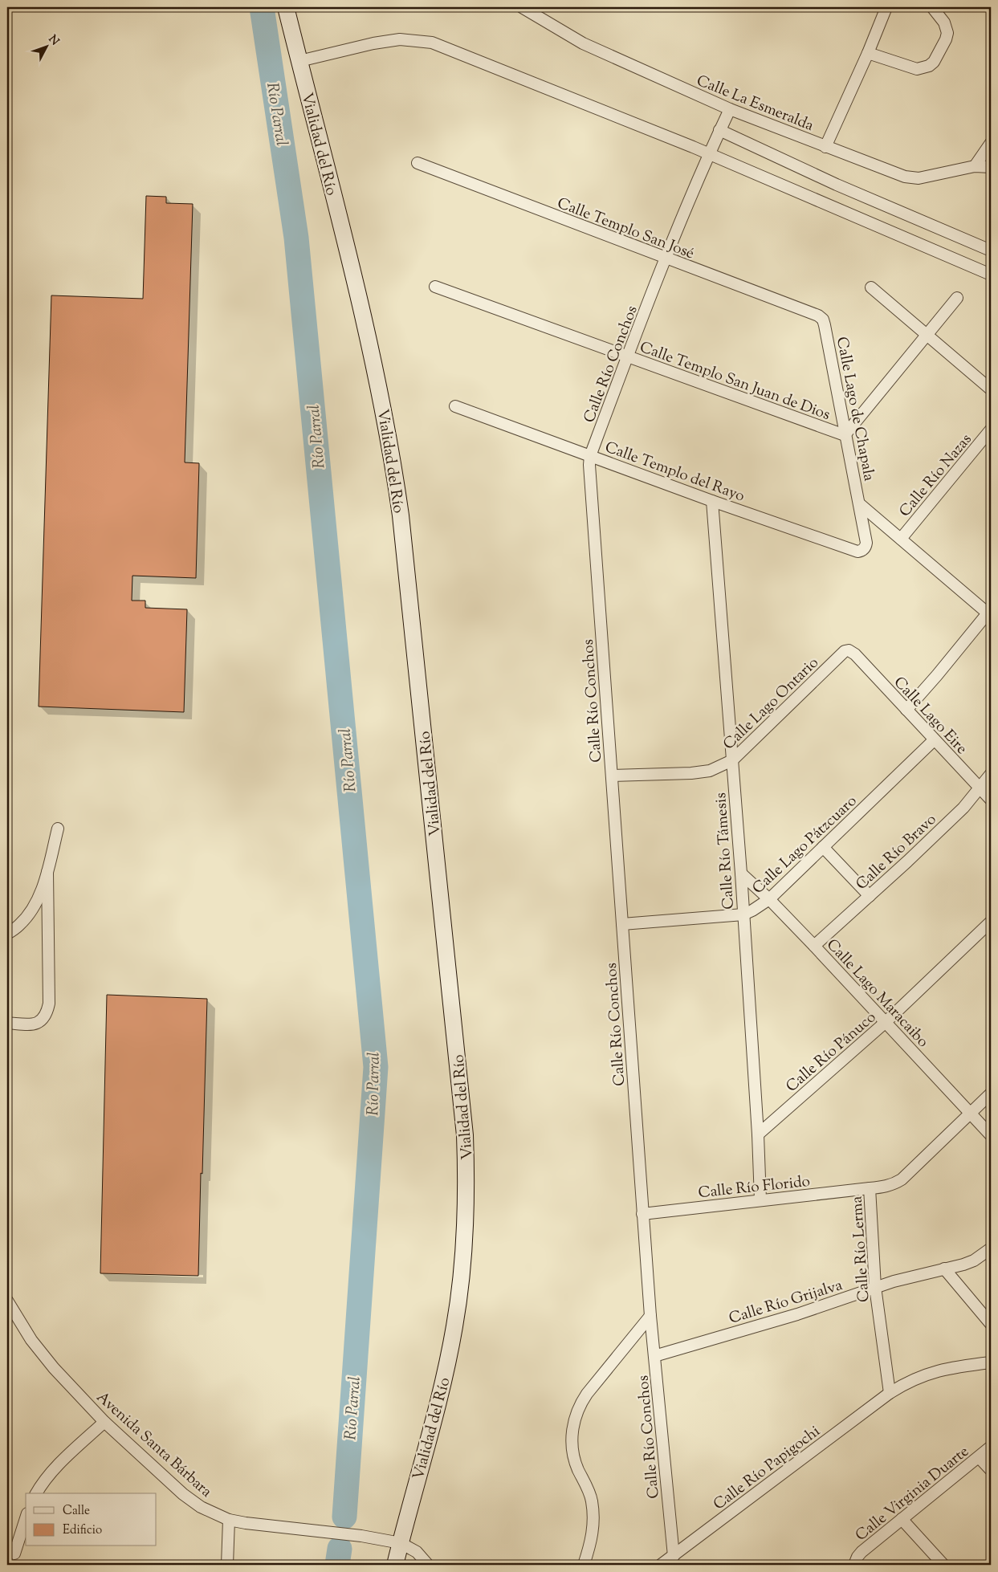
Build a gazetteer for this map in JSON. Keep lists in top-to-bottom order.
{
  "streets": {
    "main road": ["Vialidad del Río"],
    "street": [
      "Calle La Esmeralda",
      "Calle Templo San José",
      "Calle Río Conchos",
      "Calle Templo San Juan de Dios",
      "Calle Lago de Chapala",
      "Calle Templo del Rayo",
      "Calle Río Nazas",
      "Calle Lago Ontario",
      "Calle Lago Eire",
      "Calle Lago Pátzcuaro",
      "Calle Río Támesis",
      "Calle Río Bravo",
      "Calle Lago Maracaibo",
      "Calle Río Pánuco",
      "Calle Río Florido",
      "Calle Río Lerma",
      "Calle Río Grijalva",
      "Avenida Santa Bárbara",
      "Calle Río Papigochi",
      "Calle Virginia Duarte"
    ]
  },
  "crossings": [
    ["Calle La Esmeralda", "Calle Río Conchos"],
    ["Vialidad del Río", "Avenida Santa Bárbara"],
    ["Calle Templo San José", "Calle Río Conchos"],
    ["Calle Templo San José", "Calle Lago de Chapala"],
    ["Calle Río Conchos", "Calle Templo San Juan de Dios"],
    ["Calle Río Conchos", "Calle Templo del Rayo"],
    ["Calle Río Conchos", "Calle Lago Ontario"],
    ["Calle Río Conchos", "Calle Lago Pátzcuaro"],
    ["Calle Río Conchos", "Calle Río Florido"],
    ["Calle Río Conchos", "Calle Río Grijalva"],
    ["Calle Río Conchos", "Calle Río Papigochi"],
    ["Calle Templo San Juan de Dios", "Calle Lago de Chapala"],
    ["Calle Lago de Chapala", "Calle Templo del Rayo"],
    ["Calle Lago de Chapala", "Calle Río Nazas"],
    ["Calle Templo del Rayo", "Calle Río Támesis"],
    ["Calle Lago Ontario", "Calle Lago Eire"],
    ["Calle Lago Ontario", "Calle Río Támesis"],
    ["Calle Lago Eire", "Calle Lago Pátzcuaro"],
    ["Calle Lago Eire", "Calle Río Bravo"],
    ["Calle Lago Pátzcuaro", "Calle Río Támesis"],
    ["Calle Lago Pátzcuaro", "Calle Lago Maracaibo"],
    ["Calle Río Támesis", "Calle Lago Maracaibo"],
    ["Calle Río Támesis", "Calle Río Pánuco"],
    ["Calle Río Támesis", "Calle Río Florido"],
    ["Calle Río Bravo", "Calle Lago Maracaibo"],
    ["Calle Lago Maracaibo", "Calle Río Pánuco"],
    ["Calle Lago Maracaibo", "Calle Río Lerma"],
    ["Calle Río Florido", "Calle Río Lerma"],
    ["Calle Río Lerma", "Calle Río Grijalva"],
    ["Calle Río Lerma", "Calle Río Papigochi"]
  ],
  "water": ["Río Parral"],
  "legend": ["Calle", "Edificio"],
  "north": "top right"
}
